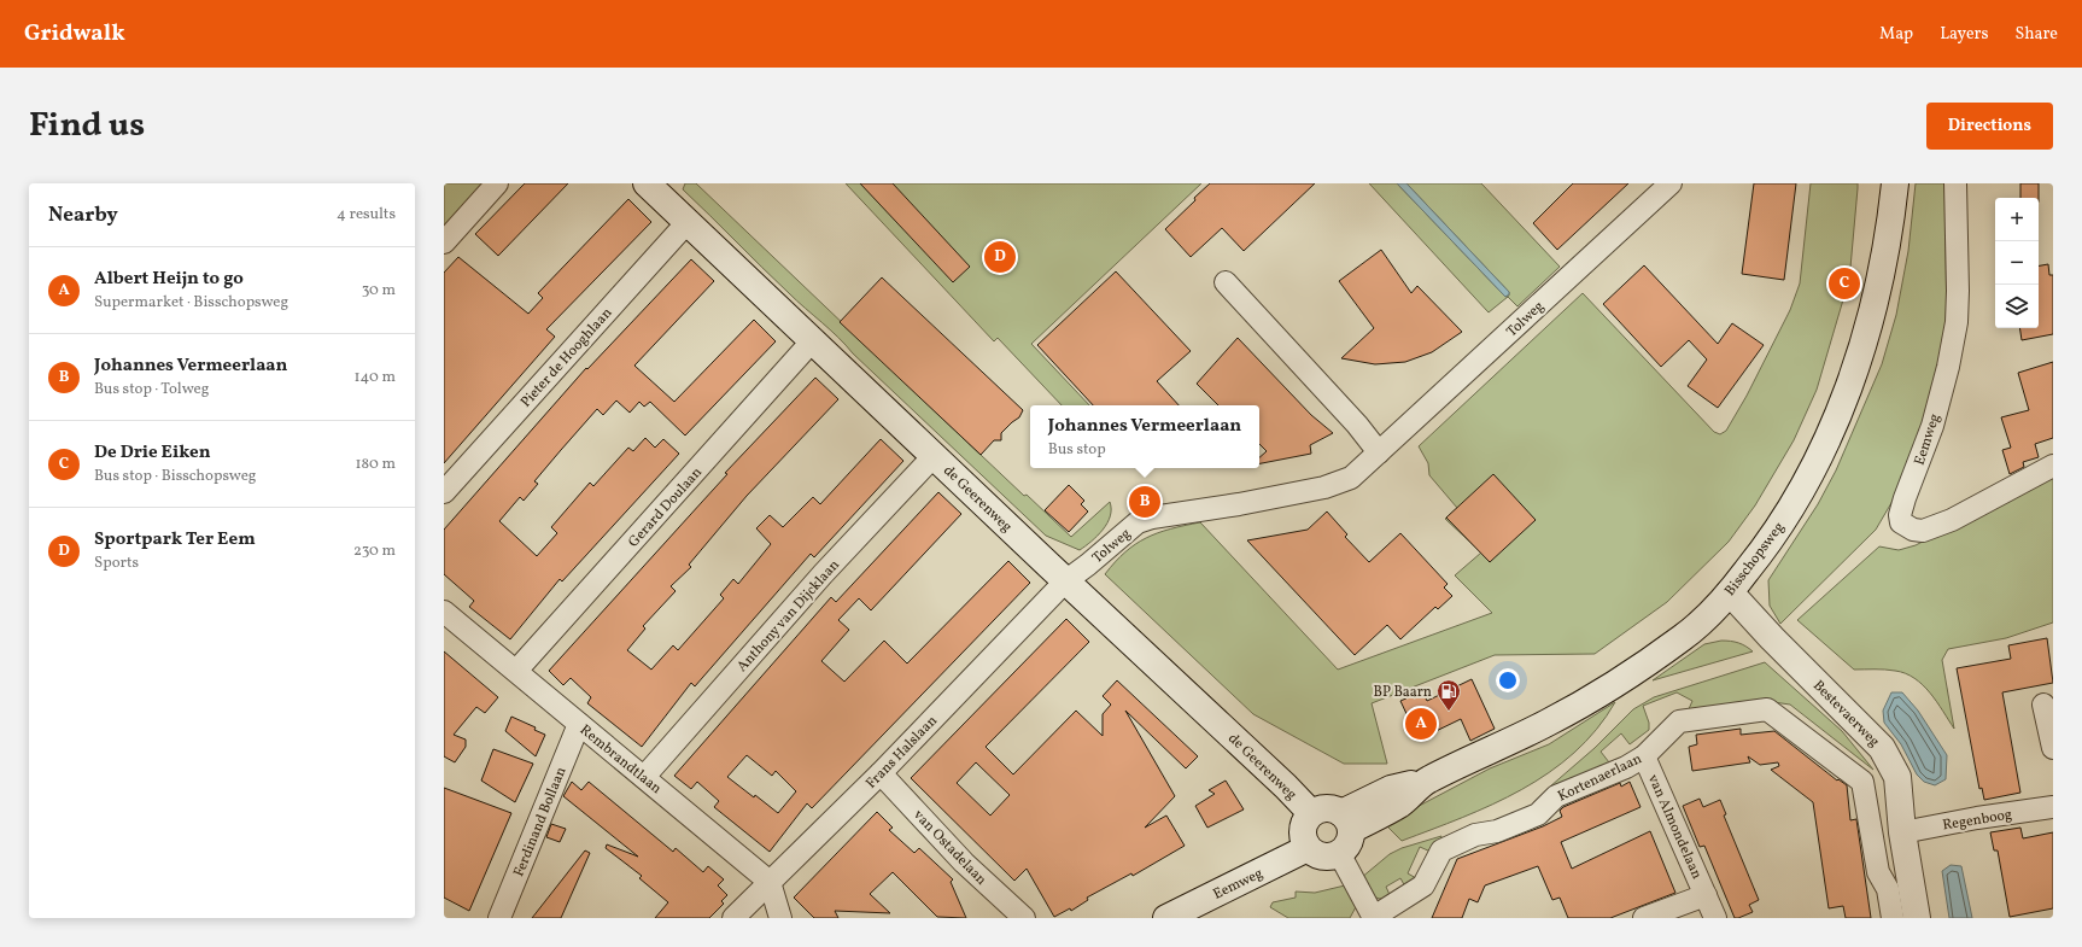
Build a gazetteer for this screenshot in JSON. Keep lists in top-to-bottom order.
{
  "streets": {
    "main road": [
      "Eemweg",
      "de Geerenweg",
      "Bisschopsweg",
      "Bestevaerweg"
    ],
    "street": [
      "Tolweg",
      "Pieter de Hooghlaan",
      "Gerard Doulaan",
      "Anthony van Dijcklaan",
      "Frans Halslaan",
      "Rembrandtlaan",
      "Kortenaerlaan",
      "Regenboog",
      "Ferdinand Bollaan",
      "van Almondelaan",
      "van Ostadelaan"
    ]
  },
  "crossings": [
    ["Tolweg", "de Geerenweg"],
    ["Tolweg", "Frans Halslaan"],
    ["Pieter de Hooghlaan", "de Geerenweg"],
    ["Eemweg", "de Geerenweg"],
    ["Eemweg", "Bisschopsweg"],
    ["de Geerenweg", "Gerard Doulaan"],
    ["de Geerenweg", "Bisschopsweg"],
    ["de Geerenweg", "Anthony van Dijcklaan"],
    ["de Geerenweg", "Frans Halslaan"],
    ["Gerard Doulaan", "Rembrandtlaan"],
    ["Bisschopsweg", "Bestevaerweg"],
    ["Anthony van Dijcklaan", "Rembrandtlaan"],
    ["Bestevaerweg", "Regenboog"],
    ["Frans Halslaan", "Rembrandtlaan"],
    ["Frans Halslaan", "van Ostadelaan"],
    ["Rembrandtlaan", "Ferdinand Bollaan"],
    ["Kortenaerlaan", "van Almondelaan"]
  ],
  "places": {
    "fuel station": ["BP Baarn"]
  },
  "page": {
    "header": "Gridwalk",
    "nav": ["Map", "Layers", "Share"],
    "title": "Find us",
    "buttons": "Directions",
    "heading": ["Nearby", "4 results"],
    "map_buttons": ["+", "−"],
    "pins": [
      "D",
      "C",
      "B",
      "A"
    ],
    "list": [
      {
        "mark": "A",
        "name": "Albert Heijn to go",
        "note": "Supermarket · Bisschopsweg",
        "value": "30 m"
      },
      {
        "mark": "B",
        "name": "Johannes Vermeerlaan",
        "note": "Bus stop · Tolweg",
        "value": "140 m"
      },
      {
        "mark": "C",
        "name": "De Drie Eiken",
        "note": "Bus stop · Bisschopsweg",
        "value": "180 m"
      },
      {
        "mark": "D",
        "name": "Sportpark Ter Eem",
        "note": "Sports",
        "value": "230 m"
      }
    ],
    "popup": ["Johannes Vermeerlaan", "Bus stop"]
  }
}
